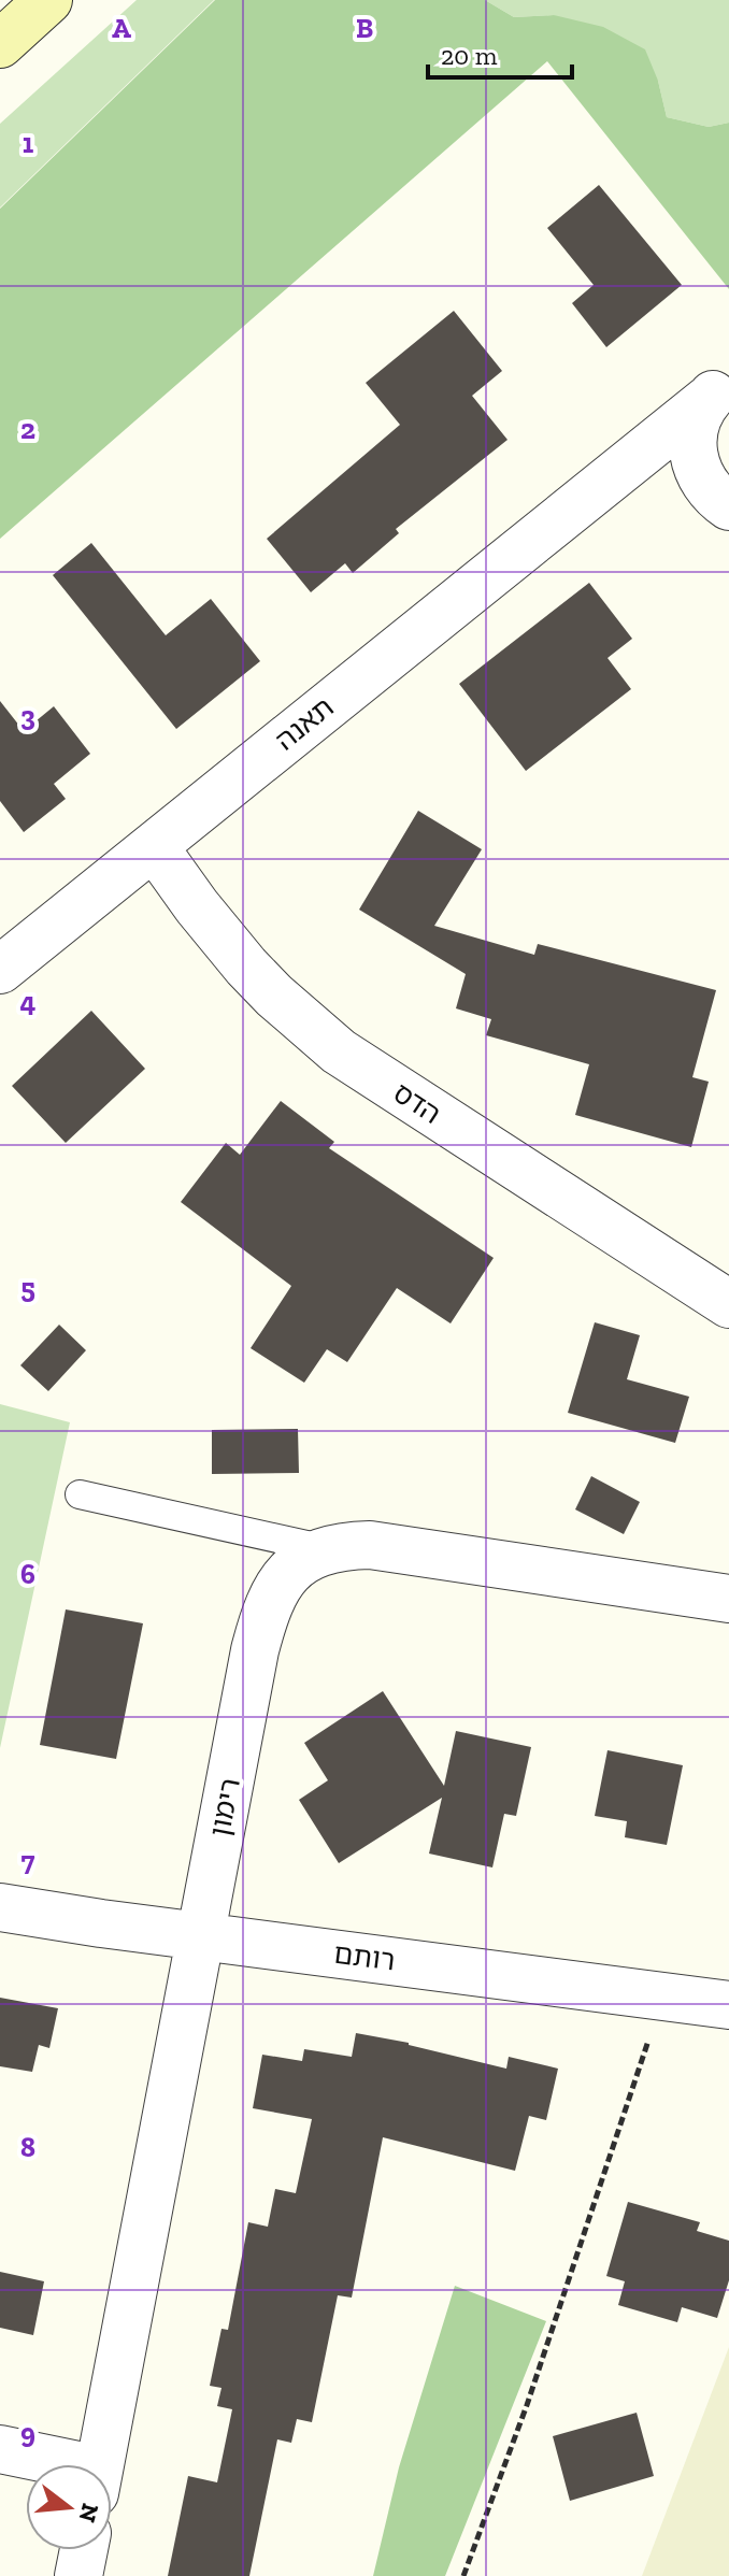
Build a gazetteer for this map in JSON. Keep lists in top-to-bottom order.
{
  "streets": {
    "street": [
      "תאנה",
      "הדס",
      "רימון",
      "רותם"
    ]
  },
  "crossings": [
    ["תאנה", "הדס"],
    ["רימון", "רותם"]
  ],
  "scale_bar": "20 m",
  "north": "right",
  "grid": {
    "columns": ["A", "B"],
    "rows": [
      "1",
      "2",
      "3",
      "4",
      "5",
      "6",
      "7",
      "8",
      "9"
    ]
  }
}
